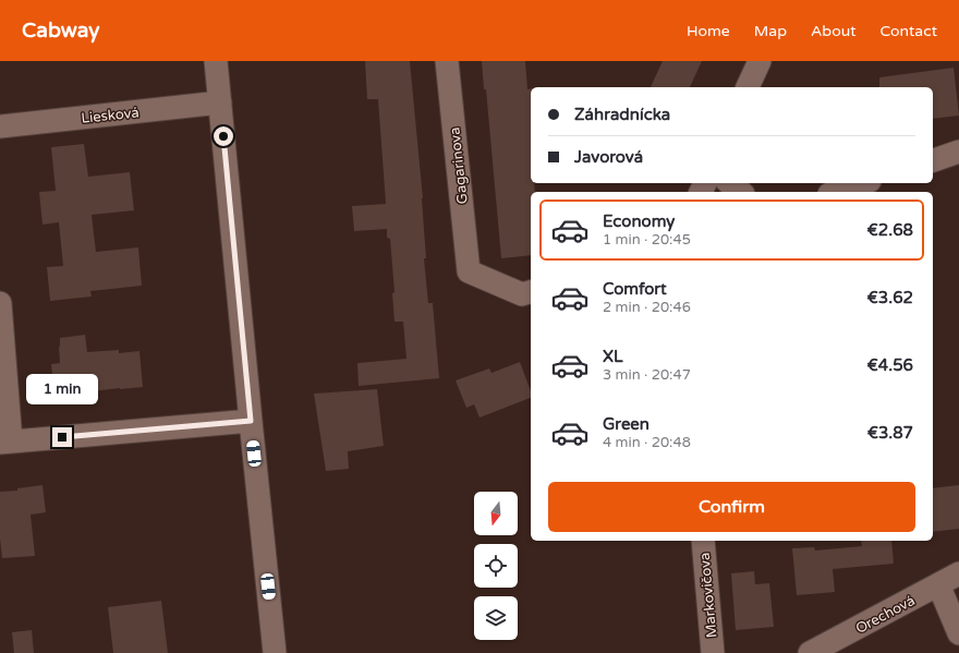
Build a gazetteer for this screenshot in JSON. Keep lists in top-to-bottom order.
{
  "streets": {
    "street": [
      "Liesková",
      "Gagarinova",
      "Markovičova",
      "Orechová"
    ]
  },
  "north": "bottom",
  "page": {
    "header": "Cabway",
    "nav": [
      "Home",
      "Map",
      "About",
      "Contact"
    ],
    "banner": ["Záhradnícka", "Javorová"],
    "list": [
      {
        "name": "Economy",
        "note": "1 min · 20:45",
        "value": "€2.68"
      },
      {
        "name": "Comfort",
        "note": "2 min · 20:46",
        "value": "€3.62"
      },
      {
        "name": "XL",
        "note": "3 min · 20:47",
        "value": "€4.56"
      },
      {
        "name": "Green",
        "note": "4 min · 20:48",
        "value": "€3.87"
      }
    ],
    "bubble": "1 min",
    "buttons": "Confirm"
  }
}
